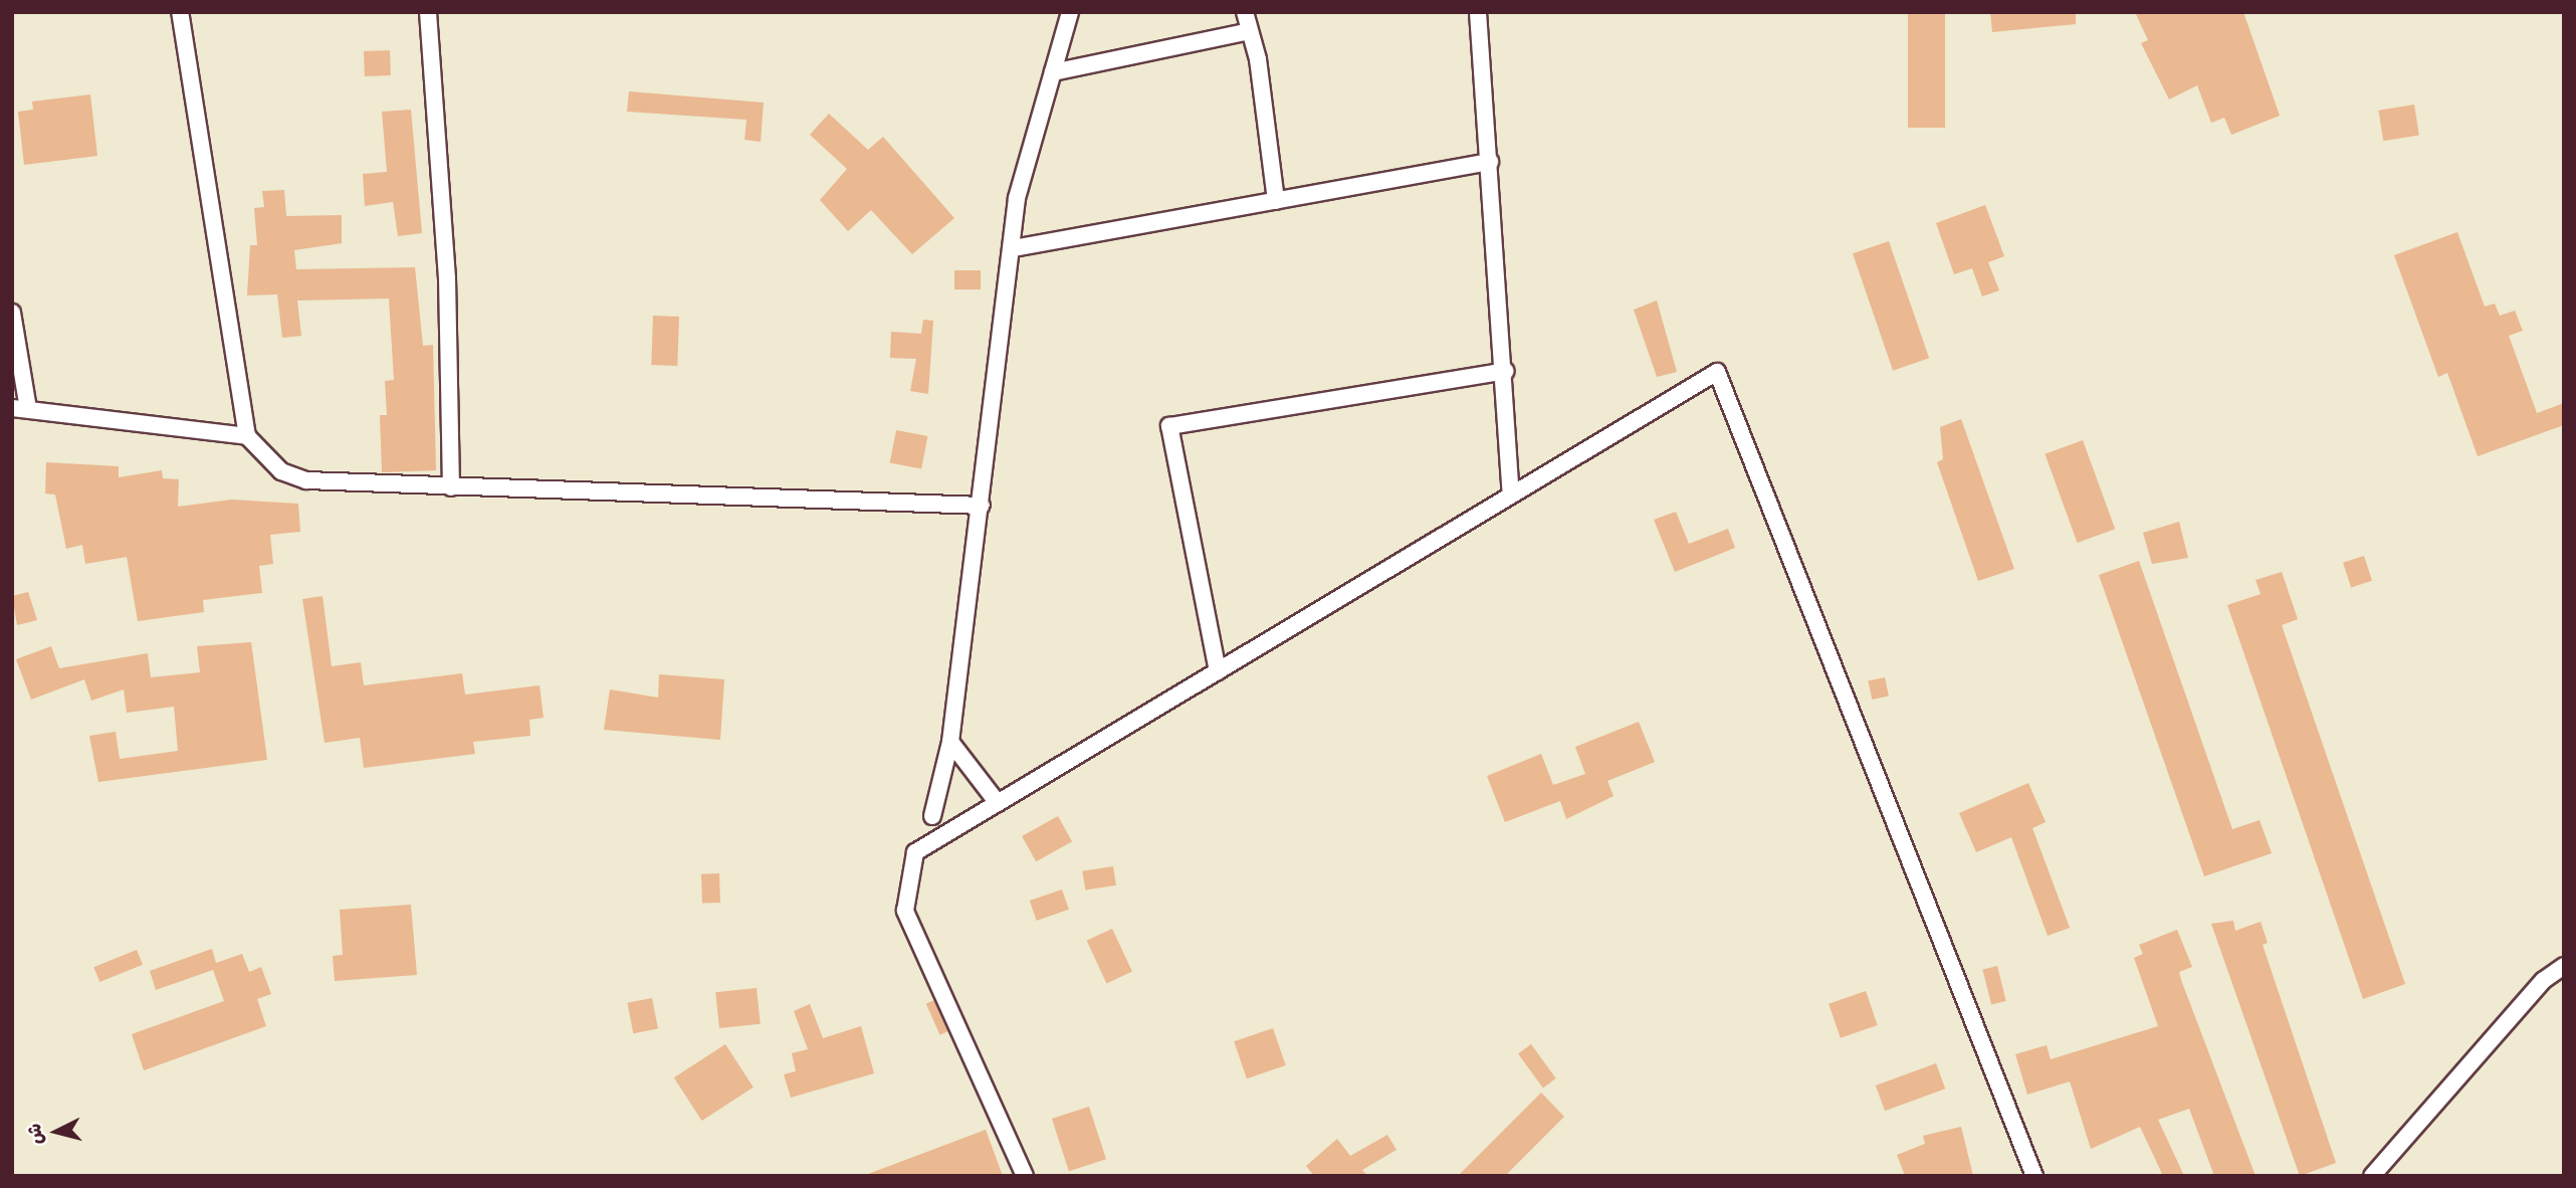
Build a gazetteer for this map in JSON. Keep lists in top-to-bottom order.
{
  "north": "left"
}
